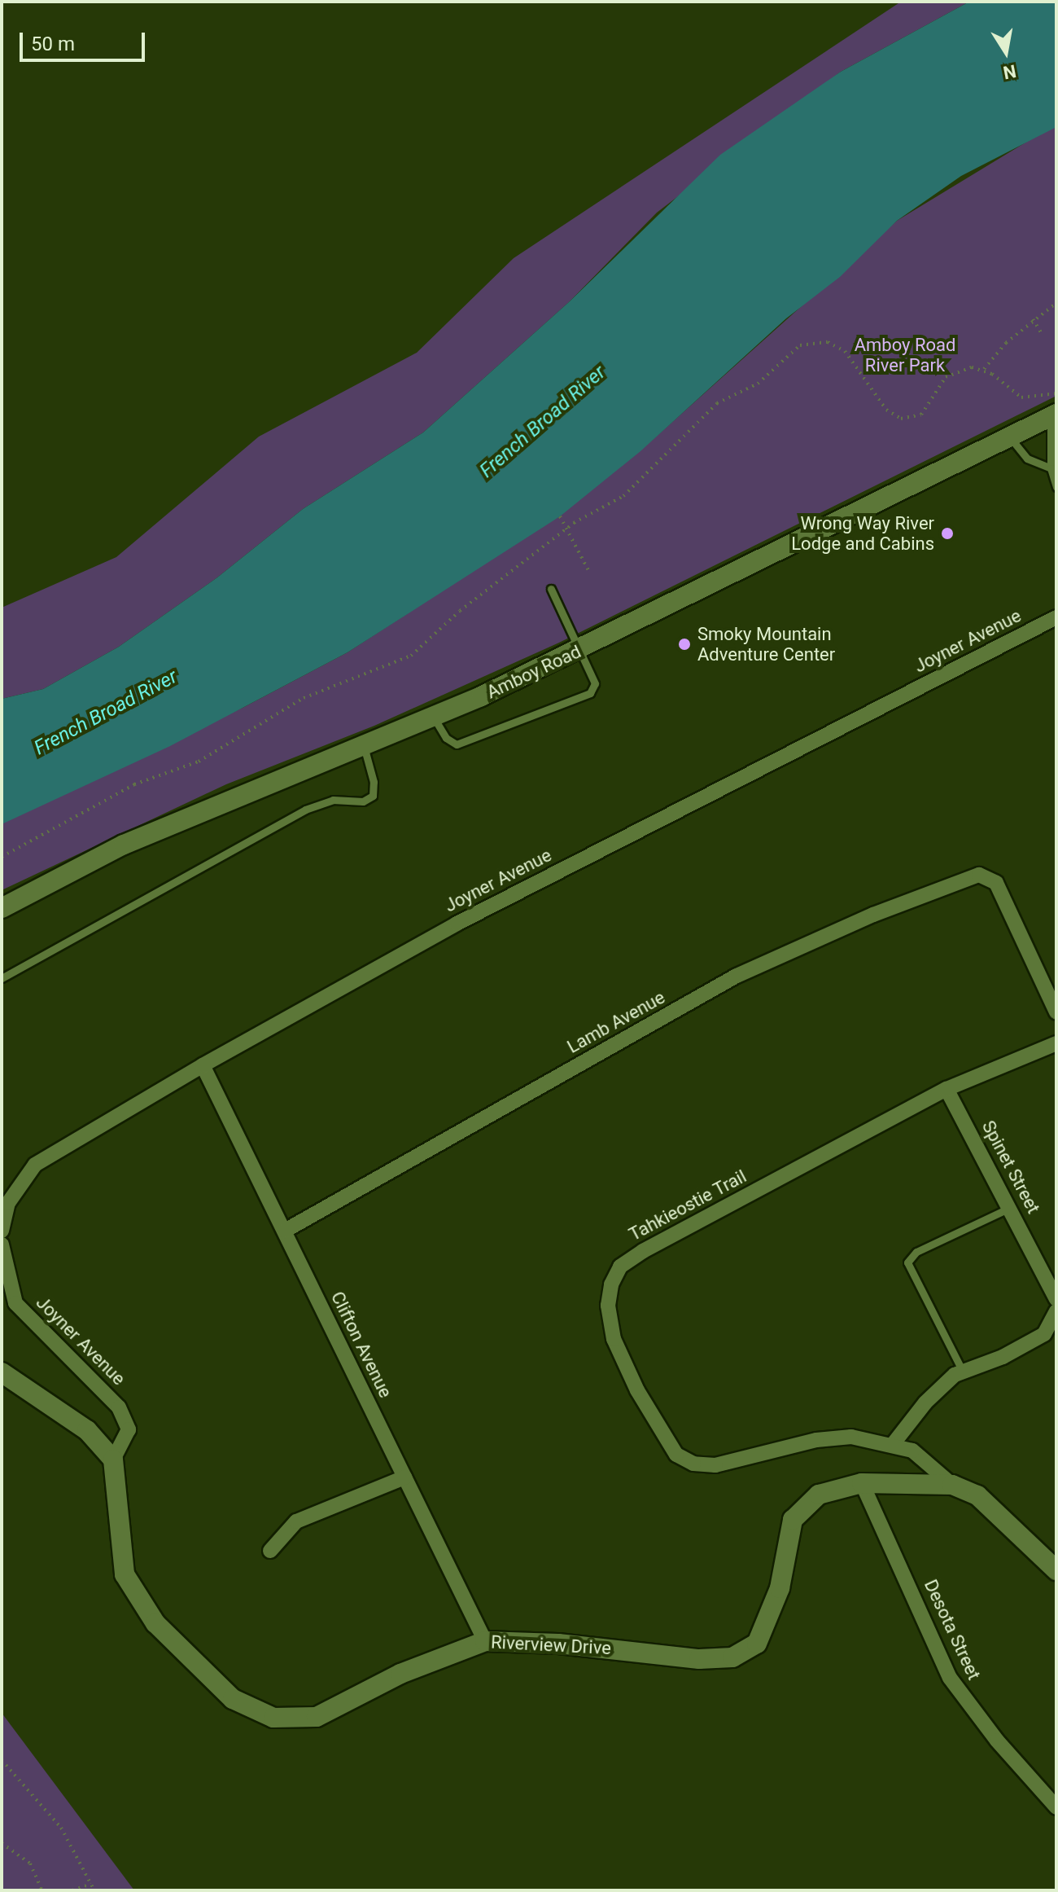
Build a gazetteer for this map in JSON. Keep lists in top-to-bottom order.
{
  "streets": {
    "street": [
      "Joyner Avenue",
      "Amboy Road",
      "Lamb Avenue",
      "Spinet Street",
      "Tahkieostie Trail",
      "Clifton Avenue",
      "Desota Street",
      "Riverview Drive"
    ]
  },
  "crossings": [
    ["Joyner Avenue", "Clifton Avenue"],
    ["Joyner Avenue", "Riverview Drive"],
    ["Lamb Avenue", "Clifton Avenue"],
    ["Spinet Street", "Tahkieostie Trail"],
    ["Tahkieostie Trail", "Riverview Drive"],
    ["Clifton Avenue", "Riverview Drive"],
    ["Desota Street", "Riverview Drive"]
  ],
  "water": ["French Broad River"],
  "parks": ["Amboy Road River Park"],
  "places": ["Wrong Way River Lodge and Cabins", "Smoky Mountain Adventure Center"],
  "scale_bar": "50 m",
  "north": "bottom"
}
